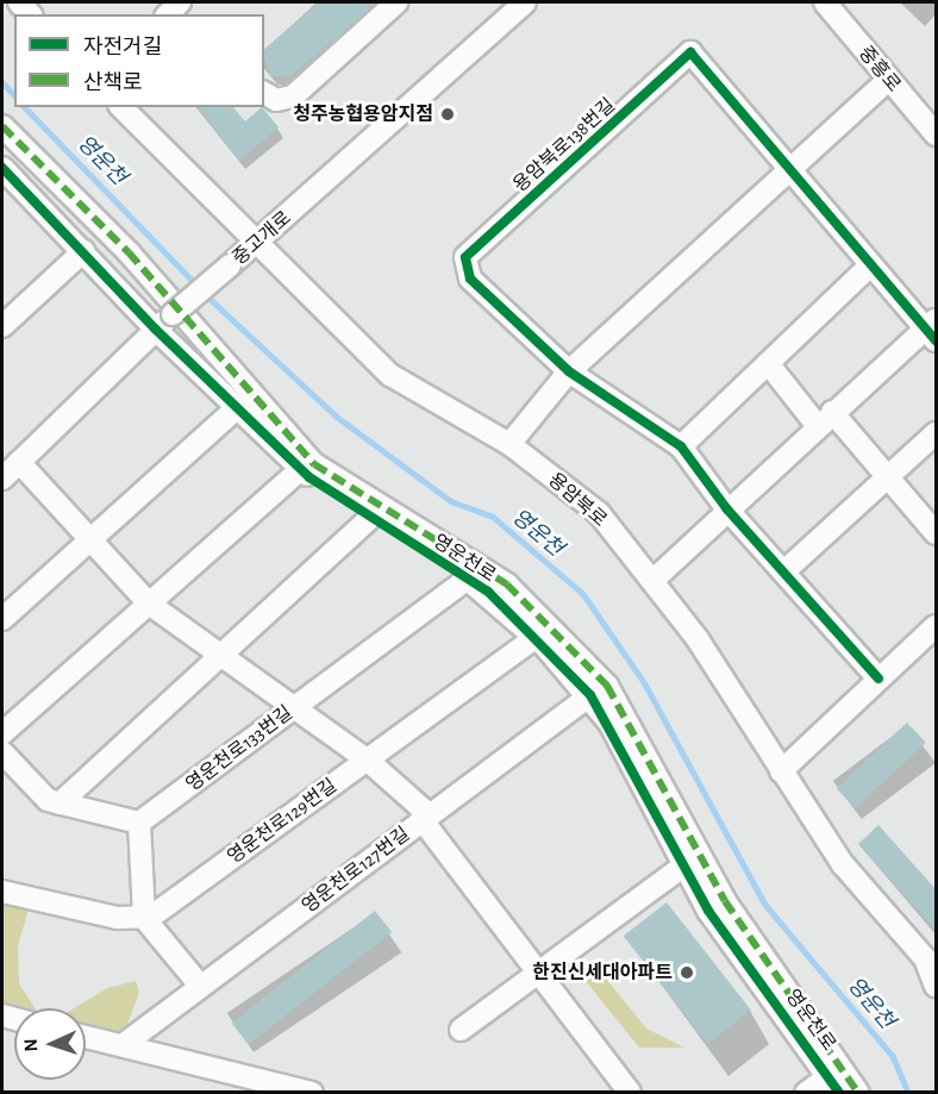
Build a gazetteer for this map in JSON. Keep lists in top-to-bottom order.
{
  "streets": {
    "street": [
      "중흥로",
      "용암북로138번길",
      "중고개로",
      "용암북로",
      "영운천로",
      "영운천로133번길",
      "영운천로129번길",
      "영운천로127번길"
    ]
  },
  "crossings": [
    ["중고개로", "용암북로"],
    ["중고개로", "영운천로"],
    ["영운천로", "영운천로133번길"],
    ["영운천로", "영운천로129번길"],
    ["영운천로", "영운천로127번길"]
  ],
  "water": ["영운천"],
  "places": ["청주농협용암지점", "한진신세대아파트"],
  "legend": ["자전거길", "산책로"],
  "north": "left"
}
